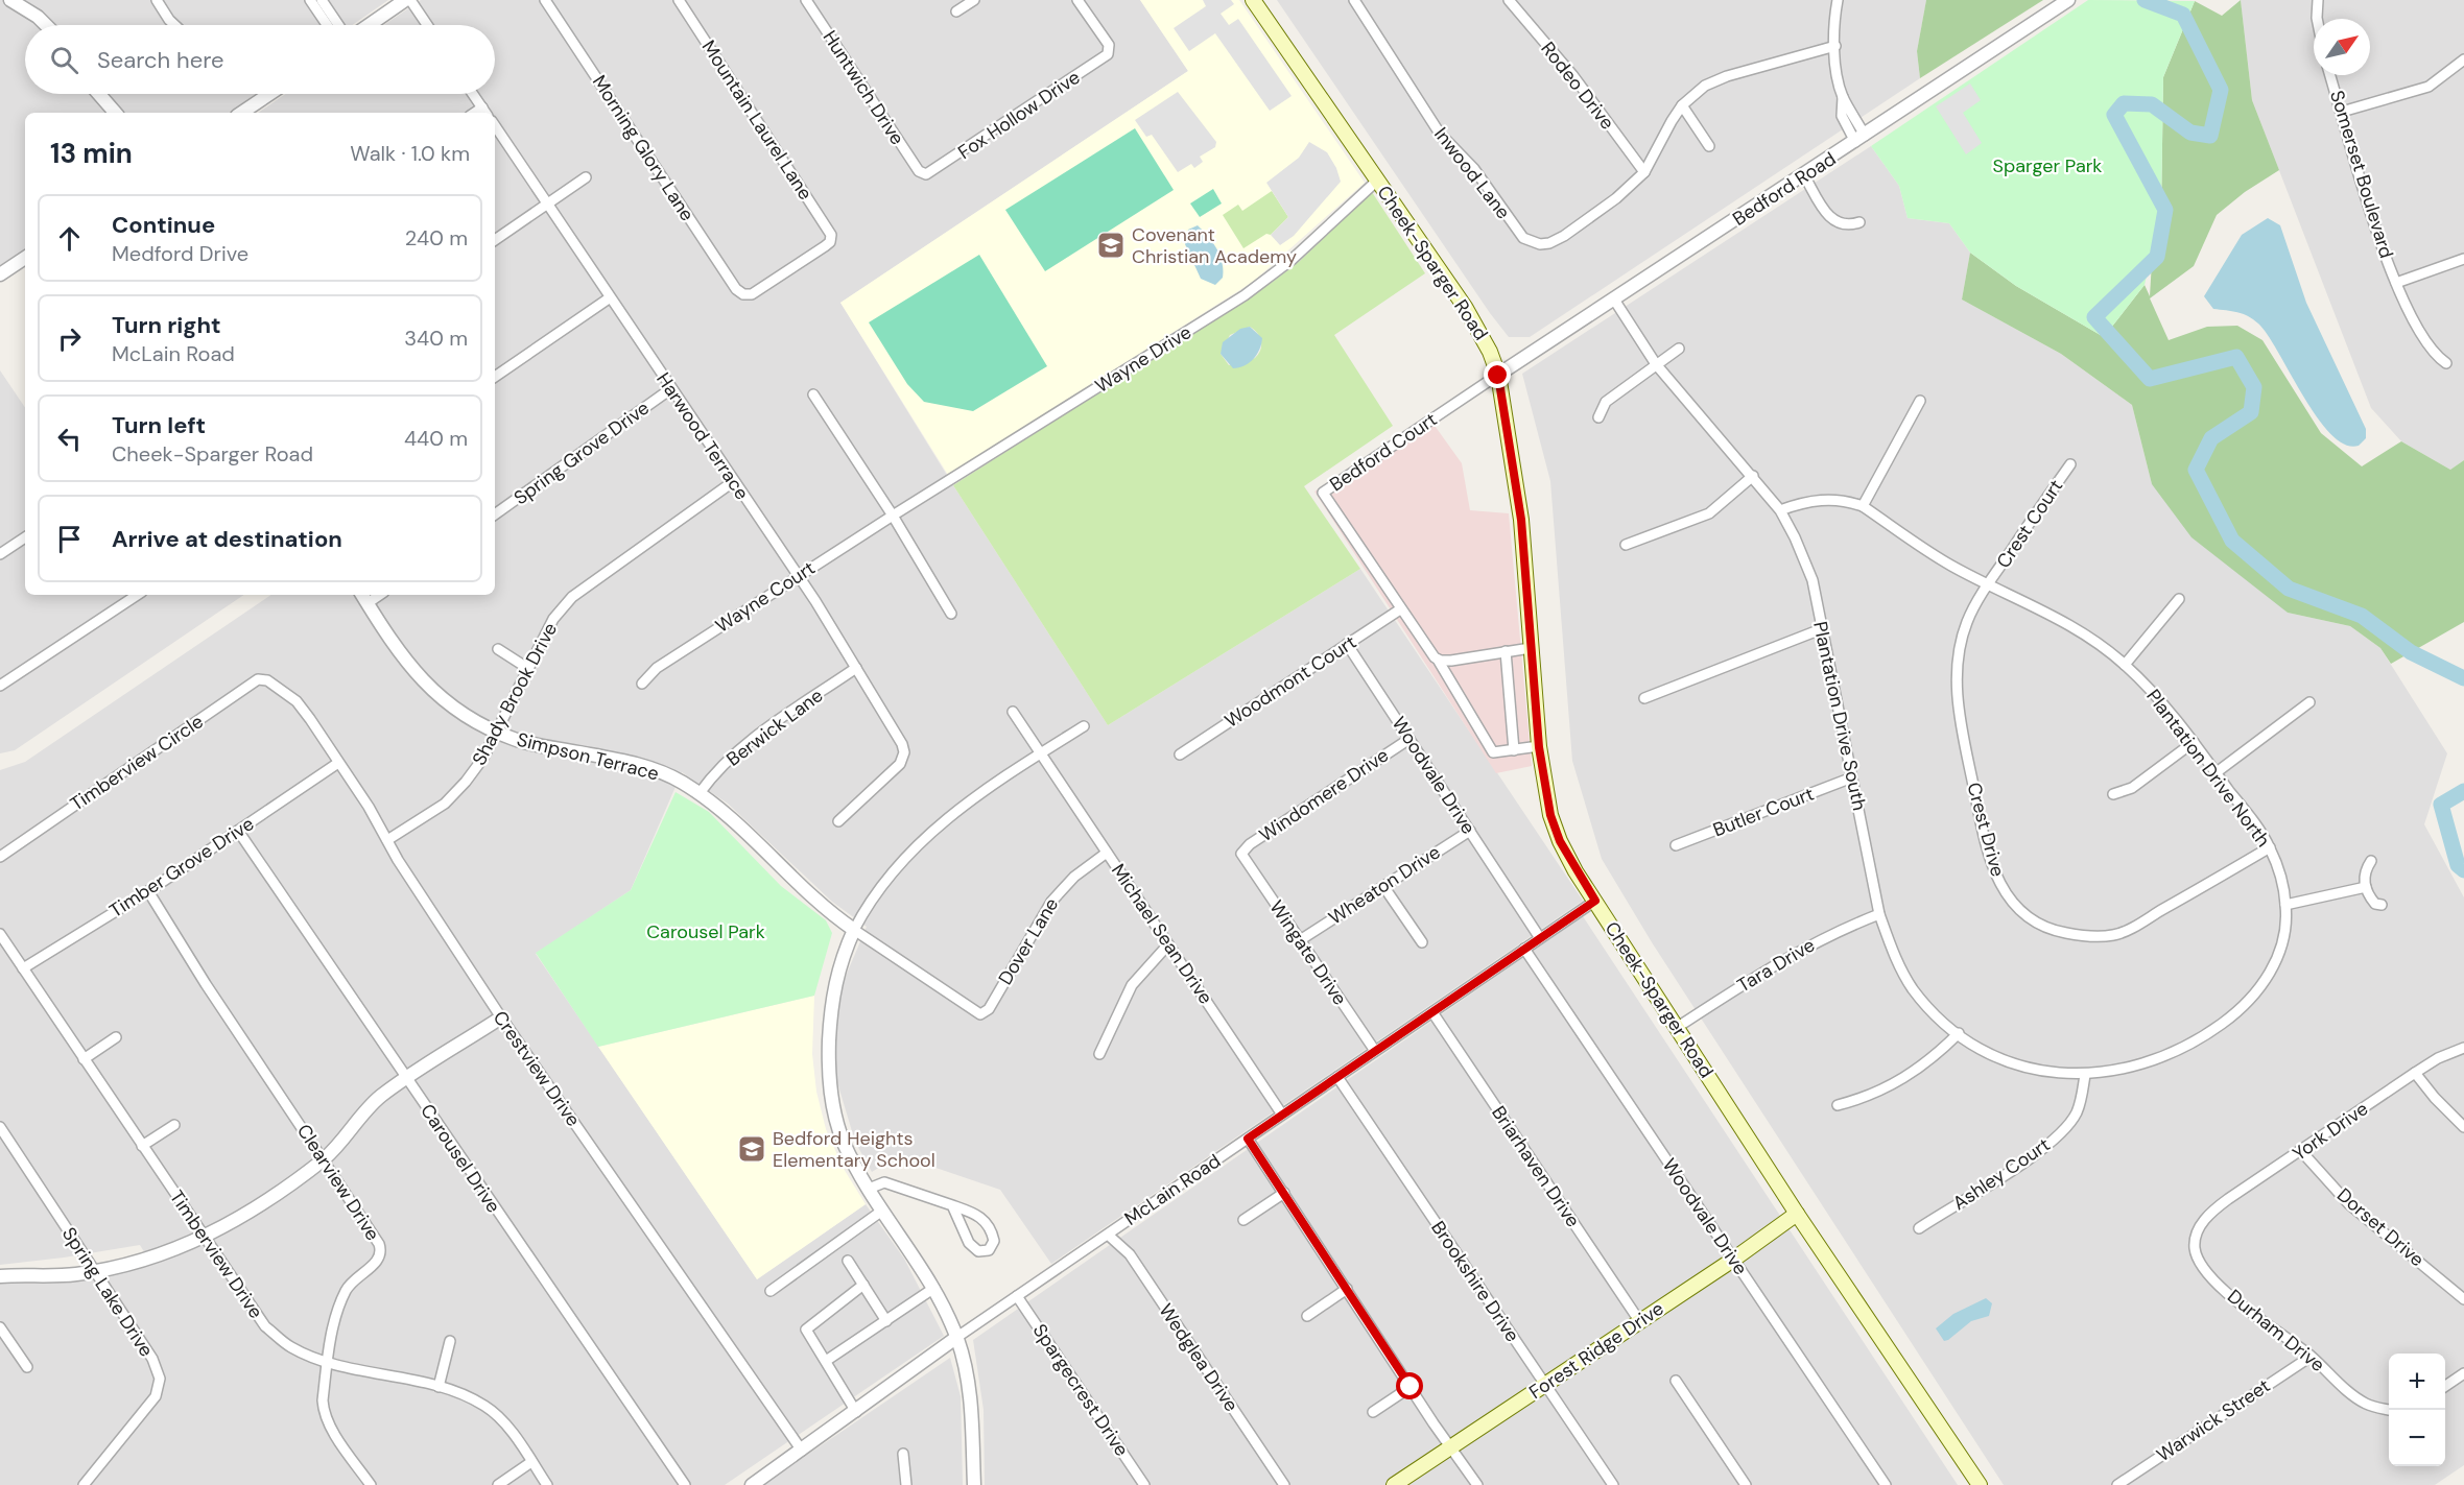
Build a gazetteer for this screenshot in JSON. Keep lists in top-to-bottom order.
{
  "streets": {
    "main road": ["Cheek-Sparger Road", "Forest Ridge Drive"],
    "street": [
      "Rodeo Drive",
      "Huntwich Drive",
      "Fox Hollow Drive",
      "Mountain Laurel Lane",
      "Morning Glory Lane",
      "Inwood Lane",
      "Somerset Boulevard",
      "Bedford Road",
      "Wayne Drive",
      "Harwood Terrace",
      "Bedford Court",
      "Spring Grove Drive",
      "Crest Court",
      "Wayne Court",
      "Woodmont Court",
      "Shady Brook Drive",
      "Plantation Drive South",
      "Berwick Lane",
      "Simpson Terrace",
      "Timberview Circle",
      "Plantation Drive North",
      "Woodvale Drive",
      "Windomere Drive",
      "Butler Court",
      "Crest Drive",
      "Timber Grove Drive",
      "Wheaton Drive",
      "Michael Sean Drive",
      "Dover Lane",
      "Wingate Drive",
      "Tara Drive",
      "Crestview Drive",
      "York Drive",
      "Carousel Drive",
      "Briarhaven Drive",
      "Ashley Court",
      "Clearview Drive",
      "McLain Road",
      "Dorset Drive",
      "Timberview Drive",
      "Brookshire Drive",
      "Spring Lake Drive",
      "Durham Drive",
      "Wedglea Drive",
      "Spargecrest Drive",
      "Warwick Street"
    ]
  },
  "crossings": [
    ["Rodeo Drive", "Inwood Lane"],
    ["Huntwich Drive", "Fox Hollow Drive"],
    ["Mountain Laurel Lane", "Morning Glory Lane"],
    ["Bedford Road", "Cheek-Sparger Road"],
    ["Bedford Road", "Bedford Court"],
    ["Bedford Road", "Plantation Drive South"],
    ["Cheek-Sparger Road", "Wayne Drive"],
    ["Cheek-Sparger Road", "Bedford Court"],
    ["Cheek-Sparger Road", "Tara Drive"],
    ["Cheek-Sparger Road", "McLain Road"],
    ["Cheek-Sparger Road", "Forest Ridge Drive"],
    ["Wayne Drive", "Wayne Court"],
    ["Harwood Terrace", "Spring Grove Drive"],
    ["Harwood Terrace", "Wayne Court"],
    ["Harwood Terrace", "Shady Brook Drive"],
    ["Harwood Terrace", "Berwick Lane"],
    ["Bedford Court", "Woodmont Court"],
    ["Crest Court", "Plantation Drive North"],
    ["Crest Court", "Crest Drive"],
    ["Woodmont Court", "Woodvale Drive"],
    ["Shady Brook Drive", "Simpson Terrace"],
    ["Shady Brook Drive", "Crestview Drive"],
    ["Plantation Drive South", "Plantation Drive North"],
    ["Plantation Drive South", "Butler Court"],
    ["Plantation Drive South", "Tara Drive"],
    ["Plantation Drive South", "Ashley Court"],
    ["Berwick Lane", "Simpson Terrace"],
    ["Simpson Terrace", "Dover Lane"],
    ["Timberview Circle", "Crestview Drive"],
    ["Plantation Drive North", "Crest Drive"],
    ["Plantation Drive North", "Ashley Court"],
    ["Woodvale Drive", "Windomere Drive"],
    ["Woodvale Drive", "Wheaton Drive"],
    ["Woodvale Drive", "McLain Road"],
    ["Woodvale Drive", "Forest Ridge Drive"],
    ["Windomere Drive", "Wingate Drive"],
    ["Timber Grove Drive", "Crestview Drive"],
    ["Timber Grove Drive", "Carousel Drive"],
    ["Timber Grove Drive", "Clearview Drive"],
    ["Timber Grove Drive", "Timberview Drive"],
    ["Wheaton Drive", "Wingate Drive"],
    ["Michael Sean Drive", "Dover Lane"],
    ["Michael Sean Drive", "McLain Road"],
    ["Wingate Drive", "McLain Road"],
    ["Crestview Drive", "McLain Road"],
    ["York Drive", "Dorset Drive"],
    ["York Drive", "Durham Drive"],
    ["Briarhaven Drive", "McLain Road"],
    ["Briarhaven Drive", "Forest Ridge Drive"],
    ["Clearview Drive", "Timberview Drive"],
    ["McLain Road", "Brookshire Drive"],
    ["McLain Road", "Wedglea Drive"],
    ["McLain Road", "Spargecrest Drive"],
    ["Brookshire Drive", "Forest Ridge Drive"],
    ["Durham Drive", "Warwick Street"]
  ],
  "parks": ["Sparger Park", "Carousel Park"],
  "places": {
    "school or university": ["Covenant Christian Academy", "Bedford Heights Elementary School"]
  },
  "north": "top right",
  "page": {
    "search": "Search here",
    "heading": ["13 min", "Walk · 1.0 km"],
    "list": [
      ["Continue", "Medford Drive", "240 m"],
      ["Turn right", "McLain Road", "340 m"],
      ["Turn left", "Cheek-Sparger Road", "440 m"],
      "Arrive at destination"
    ],
    "map_buttons": ["+", "−"]
  }
}
